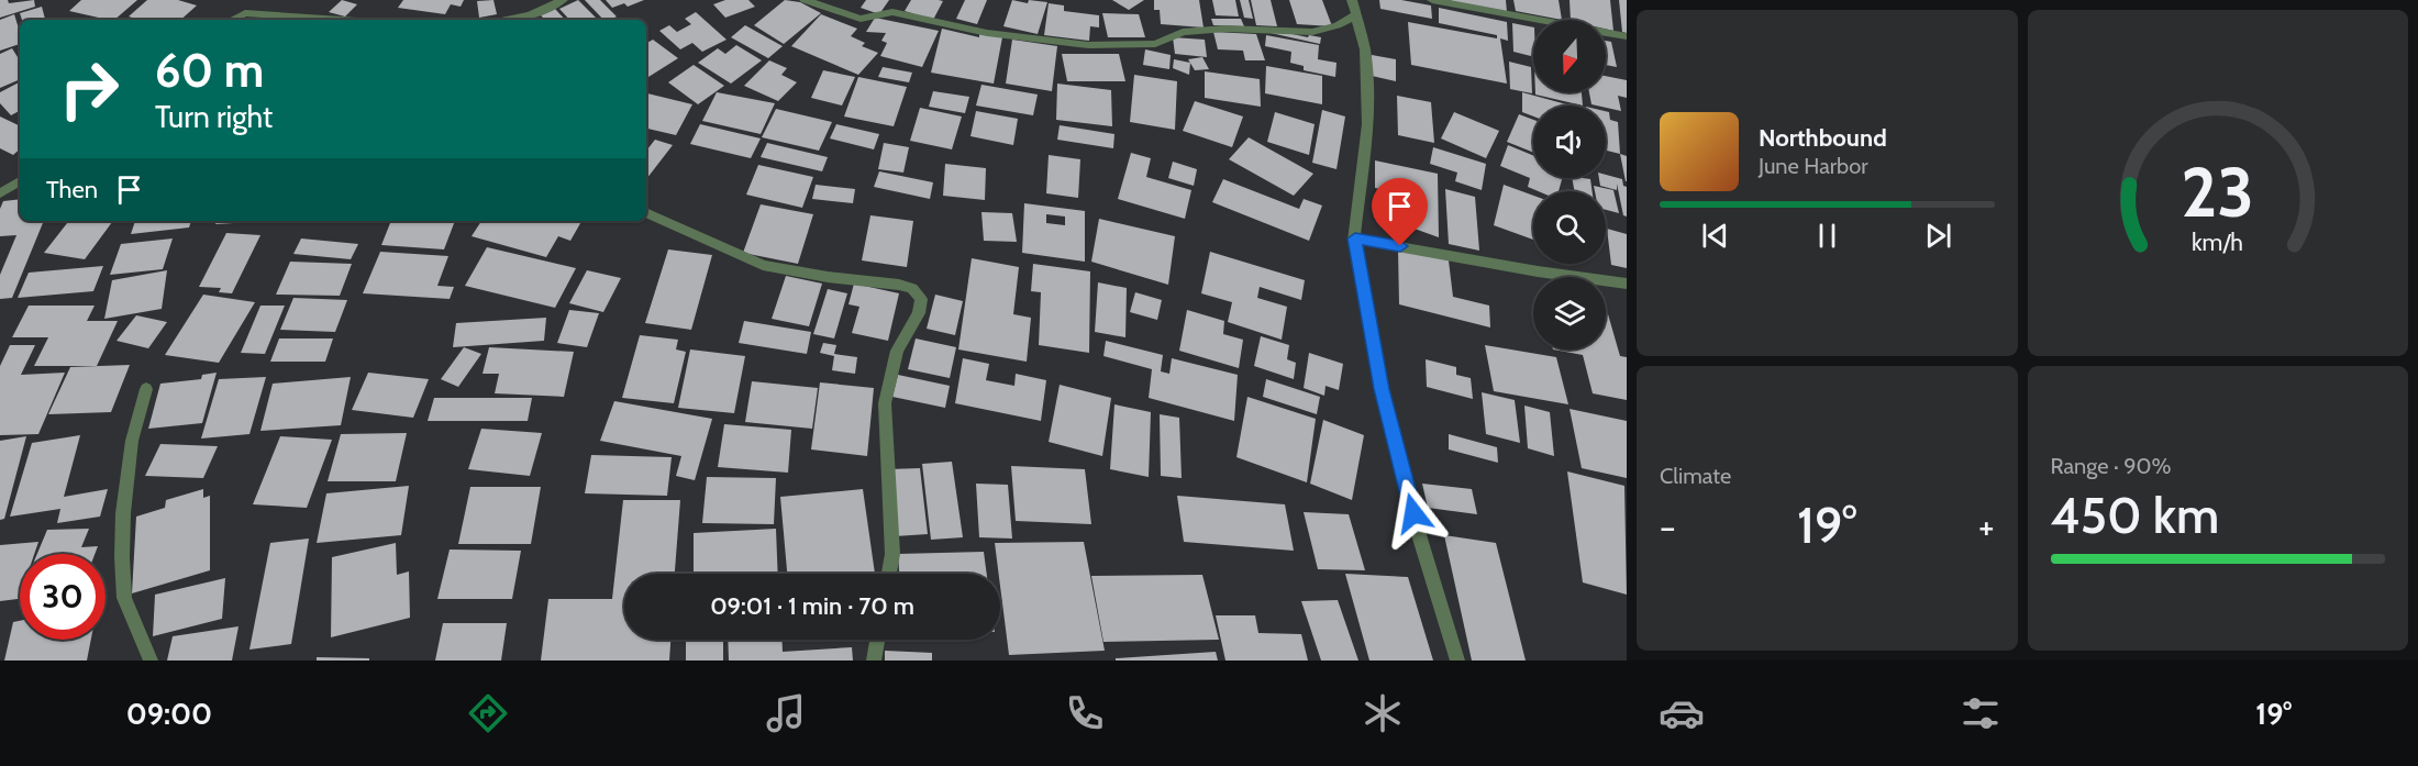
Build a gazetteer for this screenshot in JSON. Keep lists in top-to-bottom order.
{
  "north": "bottom",
  "page": {
    "turn": ["60 m", "Turn right"],
    "song": ["Northbound", "June Harbor"],
    "then": "Then",
    "tile": [
      "Climate",
      ["Range · 90%", "450 km"]
    ],
    "heat": ["−", "19°", "+"],
    "limit": "30",
    "trip": "09:01 · 1 min · 70 m",
    "tabs": ["09:00", "19°"],
    "gauge": ["23", "km/h"]
  }
}
